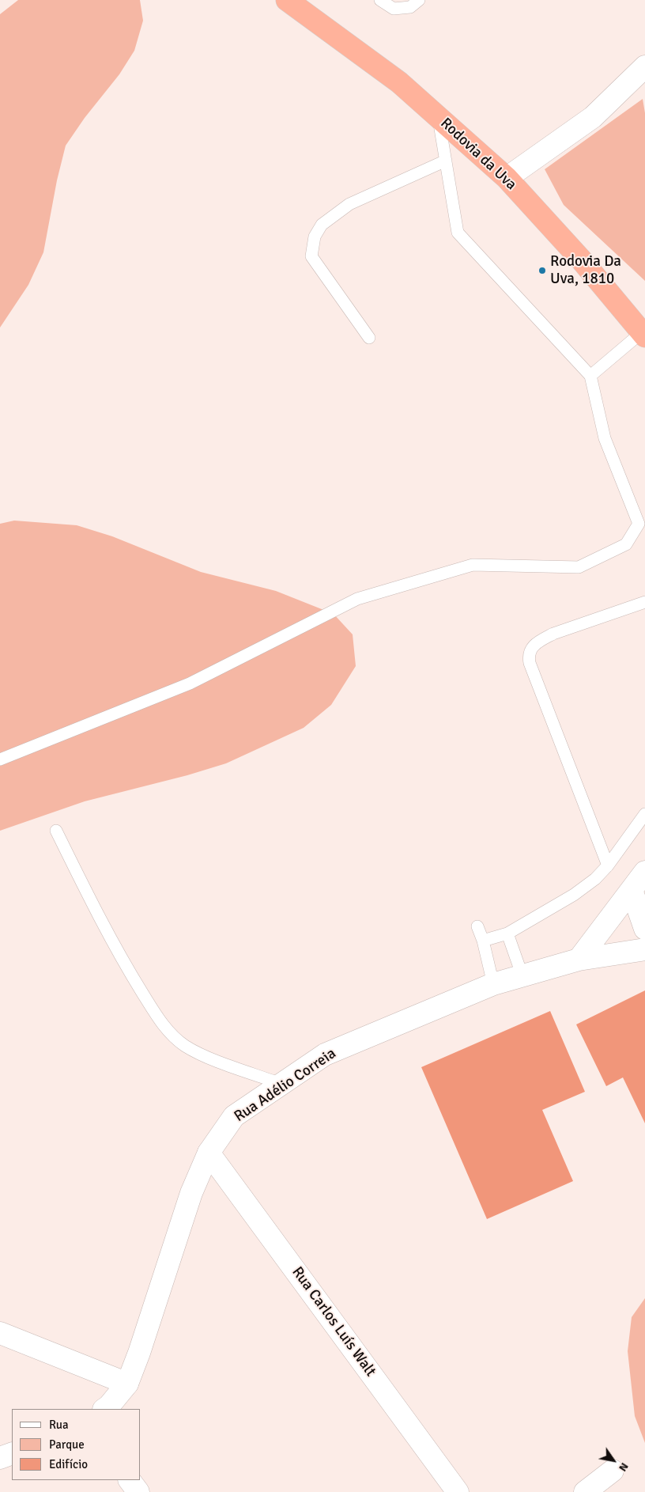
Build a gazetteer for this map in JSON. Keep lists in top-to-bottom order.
{
  "streets": {
    "highway": ["Rodovia da Uva"],
    "main road": ["Rua Adélio Correia", "Rua Carlos Luís Walt"]
  },
  "crossings": [
    ["Rua Adélio Correia", "Rua Carlos Luís Walt"]
  ],
  "places": ["Rodovia Da Uva, 1810"],
  "legend": ["Rua", "Parque", "Edifício"],
  "north": "bottom right"
}
